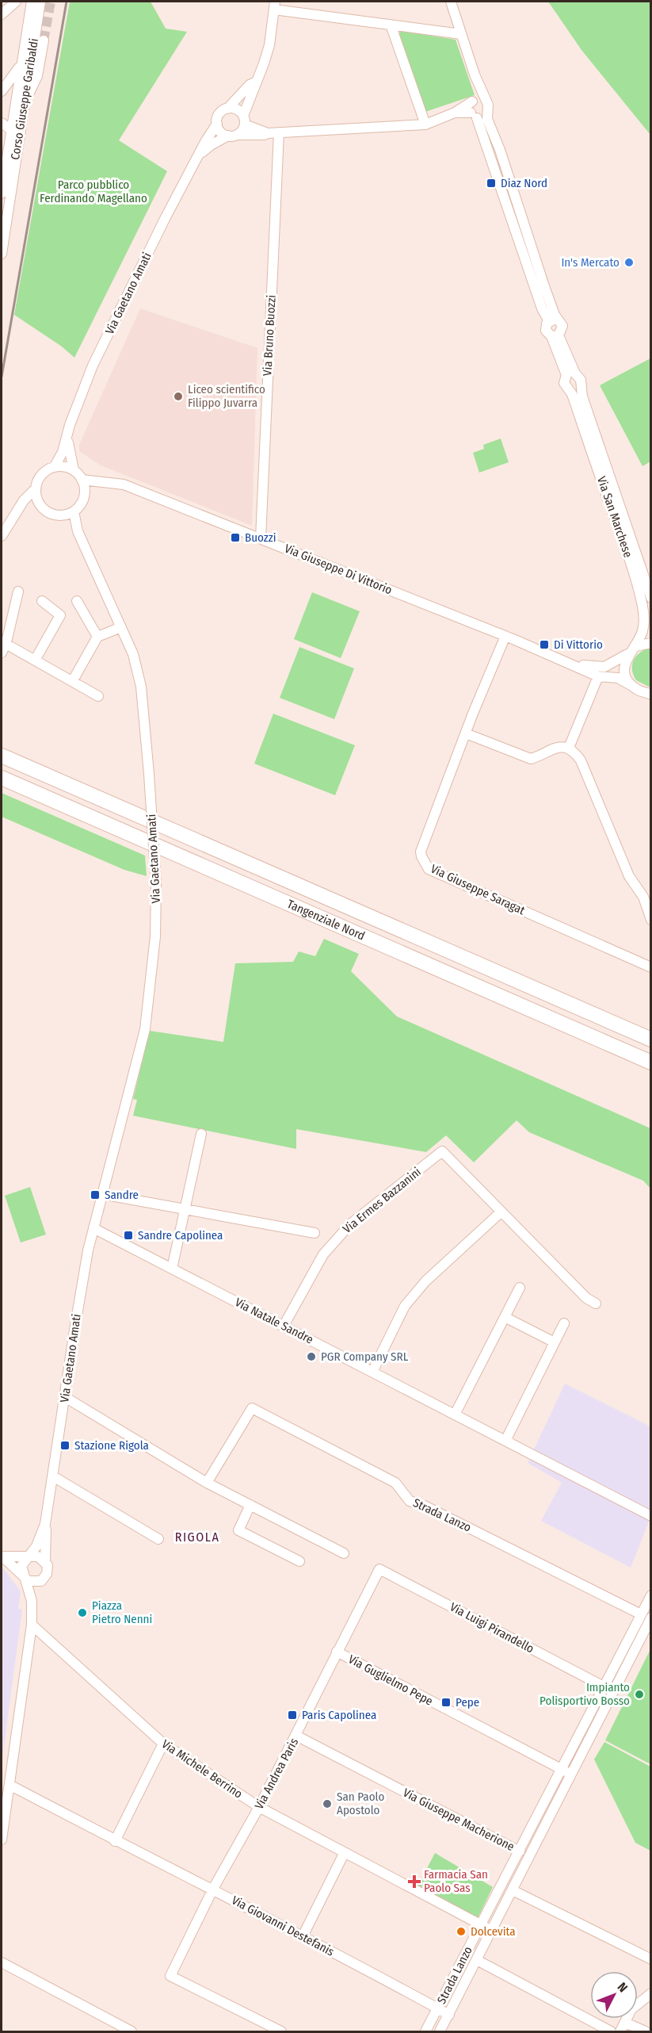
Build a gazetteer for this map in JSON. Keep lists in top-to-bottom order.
{
  "streets": {
    "highway": ["Tangenziale Nord"],
    "street": [
      "Corso Giuseppe Garibaldi",
      "Via Gaetano Amati",
      "Via Bruno Buozzi",
      "Via San Marchese",
      "Via Giuseppe Di Vittorio",
      "Via Giuseppe Saragat",
      "Via Ermes Bazzanini",
      "Via Natale Sandre",
      "Strada Lanzo",
      "Via Luigi Pirandello",
      "Via Guglielmo Pepe",
      "Via Michele Berrino",
      "Via Andrea Paris",
      "Via Giuseppe Macherione",
      "Via Giovanni Destefanis"
    ]
  },
  "crossings": [
    ["Via Gaetano Amati", "Via Giuseppe Di Vittorio"],
    ["Via Gaetano Amati", "Via Natale Sandre"],
    ["Via Bruno Buozzi", "Via Giuseppe Di Vittorio"],
    ["Via San Marchese", "Via Giuseppe Di Vittorio"],
    ["Via Giuseppe Di Vittorio", "Via Giuseppe Saragat"],
    ["Via Ermes Bazzanini", "Via Natale Sandre"],
    ["Strada Lanzo", "Via Luigi Pirandello"],
    ["Strada Lanzo", "Via Guglielmo Pepe"],
    ["Strada Lanzo", "Via Michele Berrino"],
    ["Strada Lanzo", "Via Giuseppe Macherione"],
    ["Strada Lanzo", "Via Giovanni Destefanis"],
    ["Via Luigi Pirandello", "Via Andrea Paris"],
    ["Via Guglielmo Pepe", "Via Andrea Paris"],
    ["Via Michele Berrino", "Via Andrea Paris"],
    ["Via Andrea Paris", "Via Giuseppe Macherione"],
    ["Via Andrea Paris", "Via Giovanni Destefanis"]
  ],
  "districts": ["RIGOLA"],
  "parks": ["Parco pubblico Ferdinando Magellano"],
  "places": {
    "transit": [
      "Diaz Nord",
      "Buozzi",
      "Di Vittorio",
      "Sandre",
      "Sandre Capolinea",
      "Stazione Rigola",
      "Pepe",
      "Paris Capolinea"
    ],
    "other": [
      "In's Mercato",
      "Liceo scientifico Filippo Juvarra",
      "PGR Company SRL",
      "Piazza Pietro Nenni",
      "Impianto Polisportivo Bosso",
      "San Paolo Apostolo",
      "Dolcevita"
    ],
    "health": ["Farmacia San Paolo Sas"]
  },
  "north": "top right"
}
